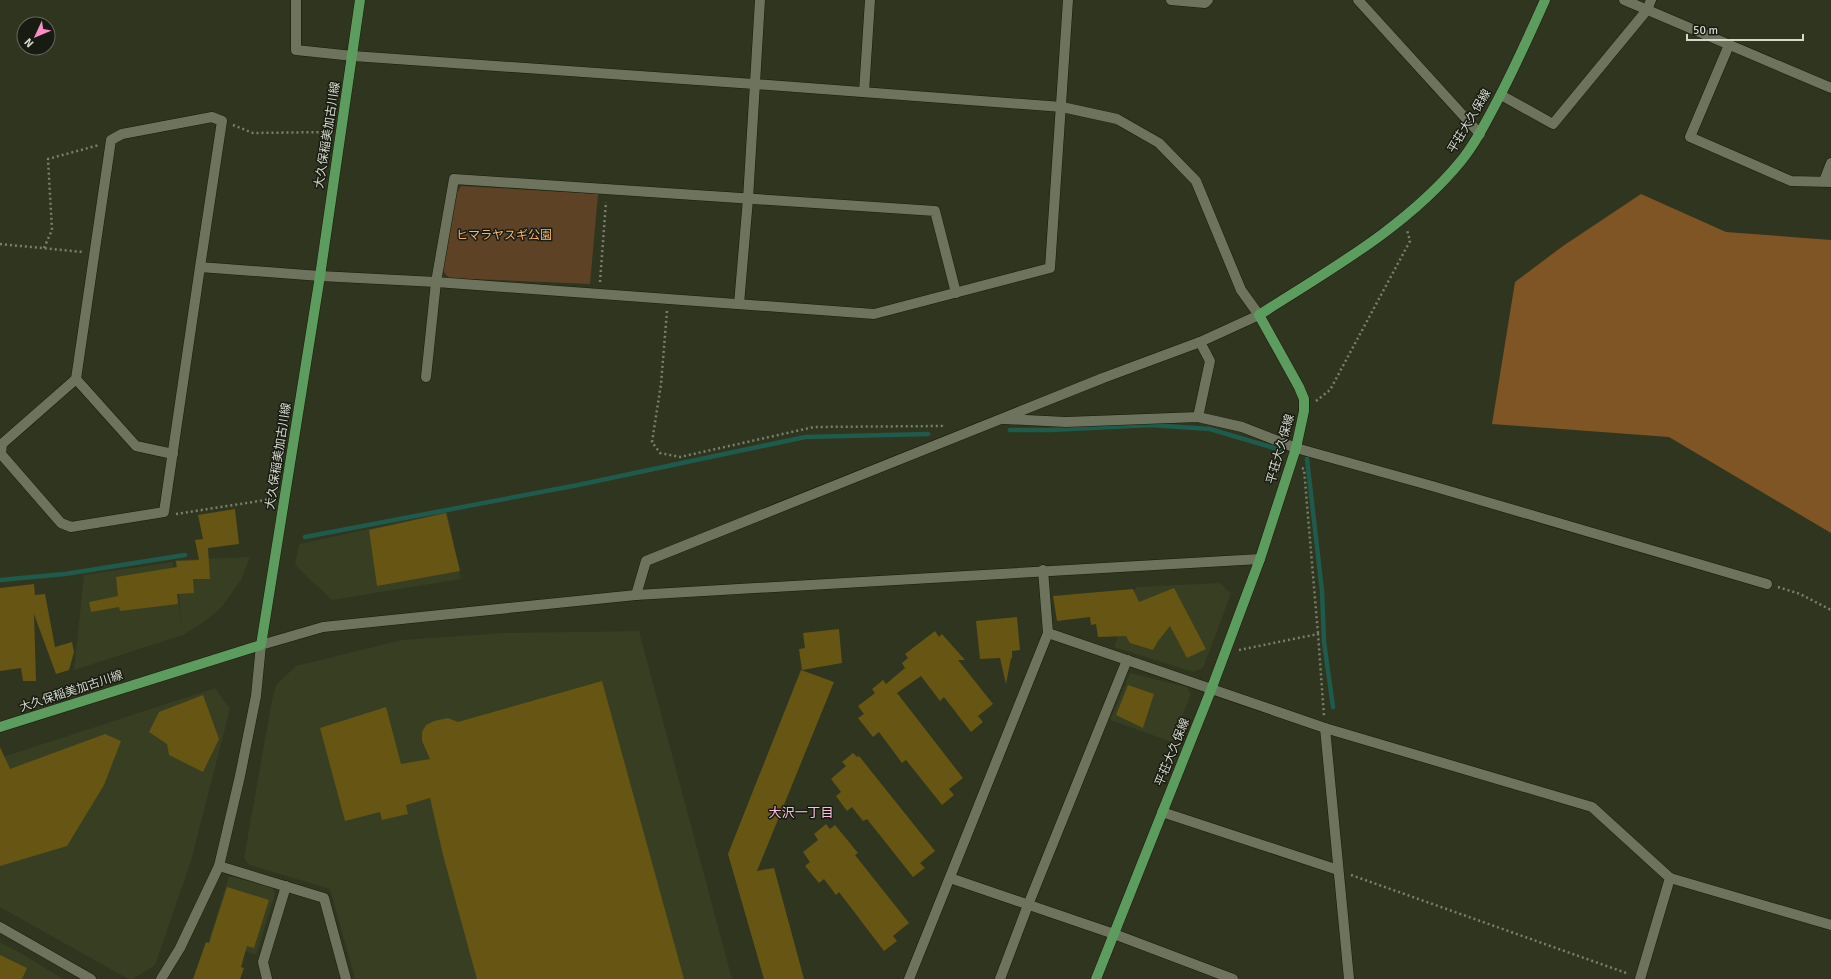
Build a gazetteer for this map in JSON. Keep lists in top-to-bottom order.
{
  "streets": {
    "main road": ["平荘大久保線", "大久保稲美加古川線"]
  },
  "districts": ["大沢一丁目"],
  "parks": ["ヒマラヤスギ公園"],
  "scale_bar": "50 m",
  "north": "bottom left"
}
